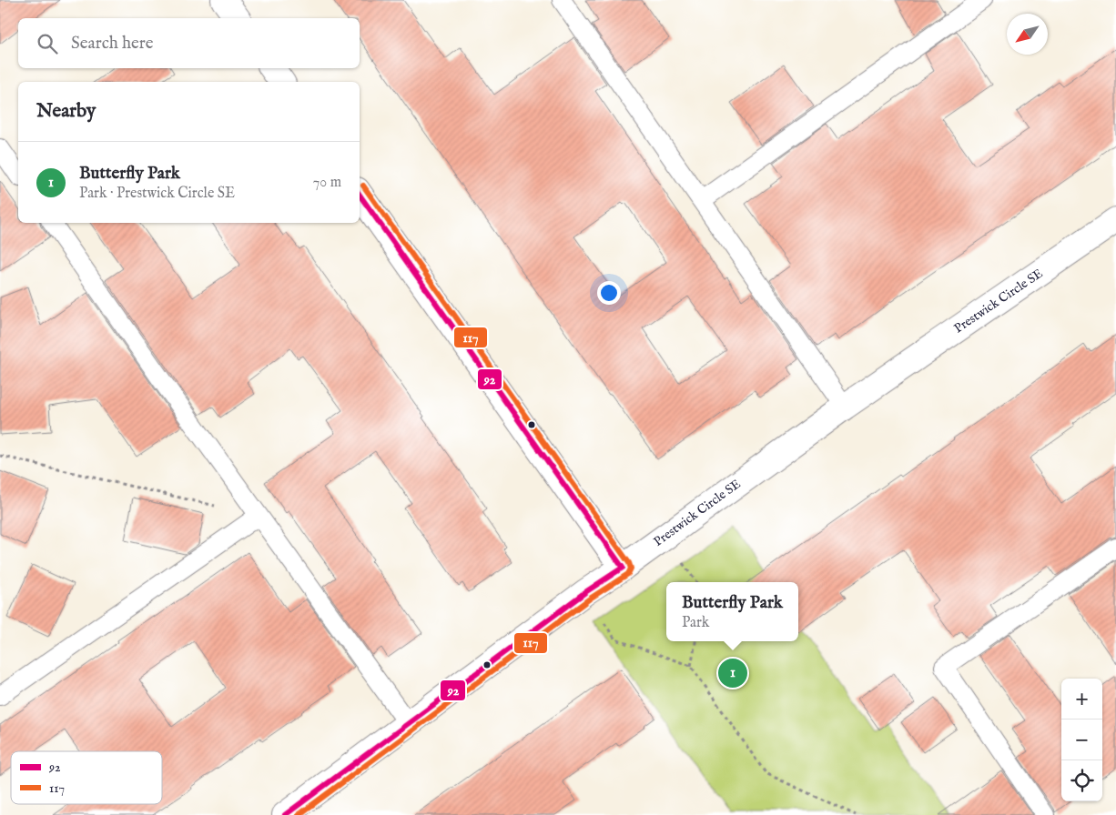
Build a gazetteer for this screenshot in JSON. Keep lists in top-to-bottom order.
{
  "streets": {
    "street": ["Prestwick Circle SE"]
  },
  "lines": ["transit line 117", "transit line 92"],
  "legend": ["92", "117"],
  "north": "bottom left",
  "page": {
    "search": "Search here",
    "heading": "Nearby",
    "list": [
      {
        "mark": "1",
        "name": "Butterfly Park",
        "note": "Park · Prestwick Circle SE",
        "value": "70 m"
      }
    ],
    "popup": ["Butterfly Park", "Park"],
    "pins": "1",
    "map_buttons": ["+", "−"]
  }
}
